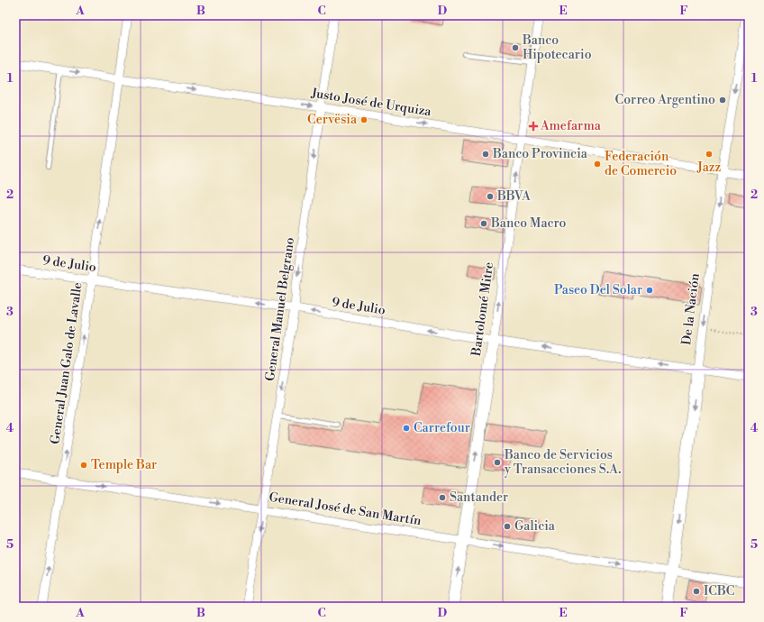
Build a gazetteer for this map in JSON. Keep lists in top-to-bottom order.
{
  "streets": {
    "street": [
      "Justo José de Urquiza",
      "9 de Julio",
      "General Manuel Belgrano",
      "Bartolomé Mitre",
      "De la Nación",
      "General Juan Galo de Lavalle",
      "General José de San Martín"
    ]
  },
  "crossings": [
    ["Justo José de Urquiza", "General Manuel Belgrano"],
    ["Justo José de Urquiza", "Bartolomé Mitre"],
    ["Justo José de Urquiza", "De la Nación"],
    ["Justo José de Urquiza", "General Juan Galo de Lavalle"],
    ["9 de Julio", "General Manuel Belgrano"],
    ["9 de Julio", "Bartolomé Mitre"],
    ["9 de Julio", "De la Nación"],
    ["9 de Julio", "General Juan Galo de Lavalle"],
    ["General Manuel Belgrano", "General José de San Martín"],
    ["Bartolomé Mitre", "General José de San Martín"],
    ["De la Nación", "General José de San Martín"],
    ["General Juan Galo de Lavalle", "General José de San Martín"]
  ],
  "one_way": [
    "Justo José de Urquiza",
    "9 de Julio",
    "General Manuel Belgrano",
    "Bartolomé Mitre",
    "De la Nación",
    "General Juan Galo de Lavalle",
    "General José de San Martín"
  ],
  "places": {
    "other": [
      "Banco Hipotecario",
      "Correo Argentino",
      "Cervësia",
      "Banco Provincia",
      "Jazz",
      "Federación de Comercio",
      "BBVA",
      "Banco Macro",
      "Paseo Del Solar",
      "Carrefour",
      "Banco de Servicios y Transacciones S.A.",
      "Temple Bar",
      "Santander",
      "Galicia",
      "ICBC"
    ],
    "health": ["Amefarma"]
  },
  "grid": {
    "columns": [
      "A",
      "B",
      "C",
      "D",
      "E",
      "F"
    ],
    "rows": [
      "1",
      "2",
      "3",
      "4",
      "5"
    ]
  }
}
